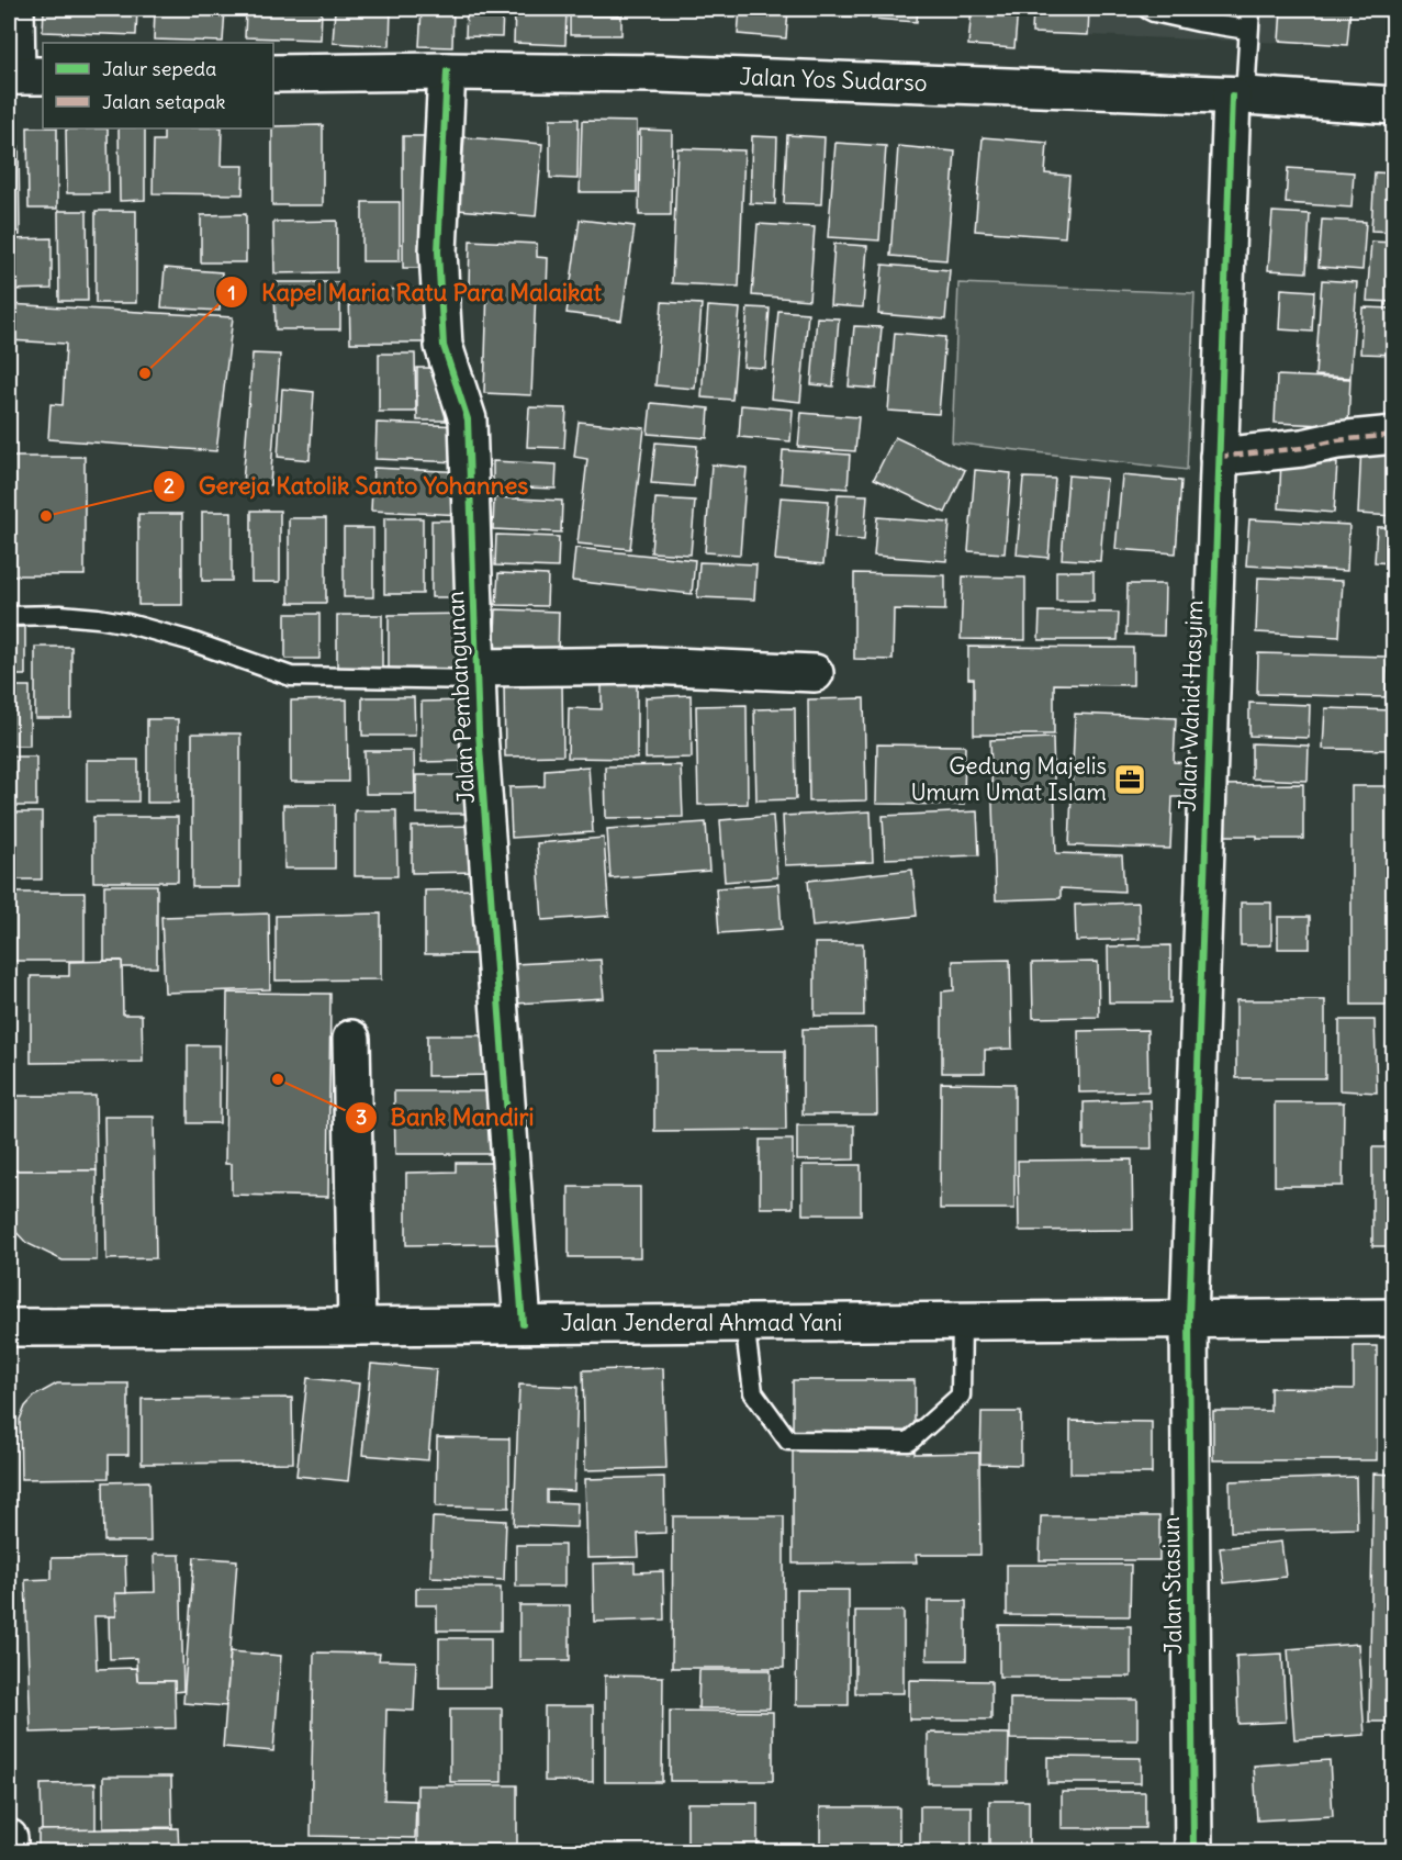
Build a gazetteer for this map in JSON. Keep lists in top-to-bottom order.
{
  "streets": {
    "main road": [
      "Jalan Yos Sudarso",
      "Jalan Pembangunan",
      "Jalan Wahid Hasyim",
      "Jalan Jenderal Ahmad Yani",
      "Jalan Stasiun"
    ]
  },
  "crossings": [
    ["Jalan Yos Sudarso", "Jalan Pembangunan"],
    ["Jalan Yos Sudarso", "Jalan Wahid Hasyim"],
    ["Jalan Pembangunan", "Jalan Jenderal Ahmad Yani"],
    ["Jalan Wahid Hasyim", "Jalan Jenderal Ahmad Yani"],
    ["Jalan Wahid Hasyim", "Jalan Stasiun"],
    ["Jalan Jenderal Ahmad Yani", "Jalan Stasiun"]
  ],
  "places": {
    "other": ["Kapel Maria Ratu Para Malaikat", "Gereja Katolik Santo Yohannes", "Bank Mandiri"],
    "office": ["Gedung Majelis Umum Umat Islam"]
  },
  "legend": ["Jalur sepeda", "Jalan setapak"]
}
